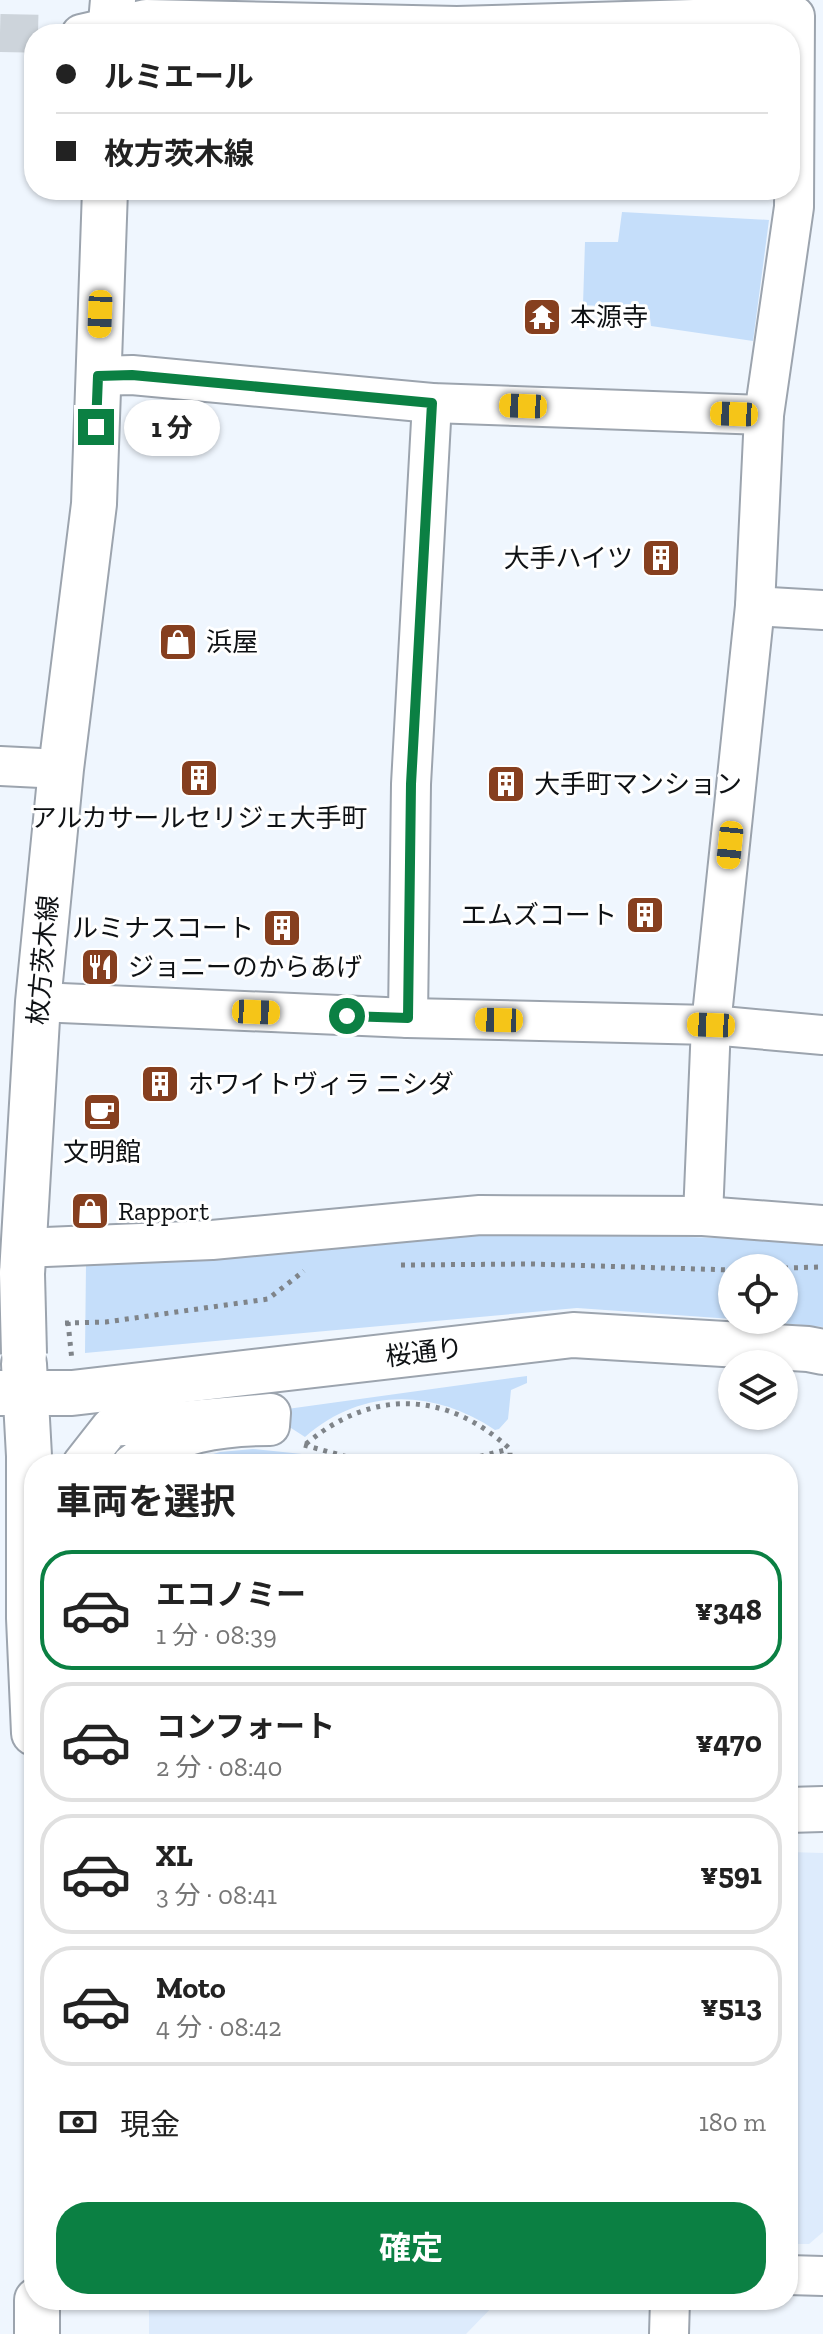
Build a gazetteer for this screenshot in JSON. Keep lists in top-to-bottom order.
{
  "streets": {
    "main road": ["枚方茨木線", "桜通り"]
  },
  "crossings": [
    ["枚方茨木線", "桜通り"]
  ],
  "places": {
    "temple": ["本源寺"],
    "building": [
      "大手ハイツ",
      "アルカサールセリジェ大手町",
      "大手町マンション",
      "エムズコート",
      "ルミナスコート",
      "ホワイトヴィラ ニシダ"
    ],
    "shop": ["浜屋", "Rapport"],
    "restaurant": ["ジョニーのからあげ"],
    "cafe": ["文明館"]
  },
  "page": {
    "banner": ["ルミエール", "枚方茨木線"],
    "bubble": "1 分",
    "heading": "車両を選択",
    "list": [
      {
        "name": "エコノミー",
        "note": "1 分 · 08:39",
        "value": "¥348"
      },
      {
        "name": "コンフォート",
        "note": "2 分 · 08:40",
        "value": "¥470"
      },
      {
        "name": "XL",
        "note": "3 分 · 08:41",
        "value": "¥591"
      },
      {
        "name": "Moto",
        "note": "4 分 · 08:42",
        "value": "¥513"
      }
    ],
    "pay": ["現金", "180 m"],
    "buttons": "確定"
  }
}
